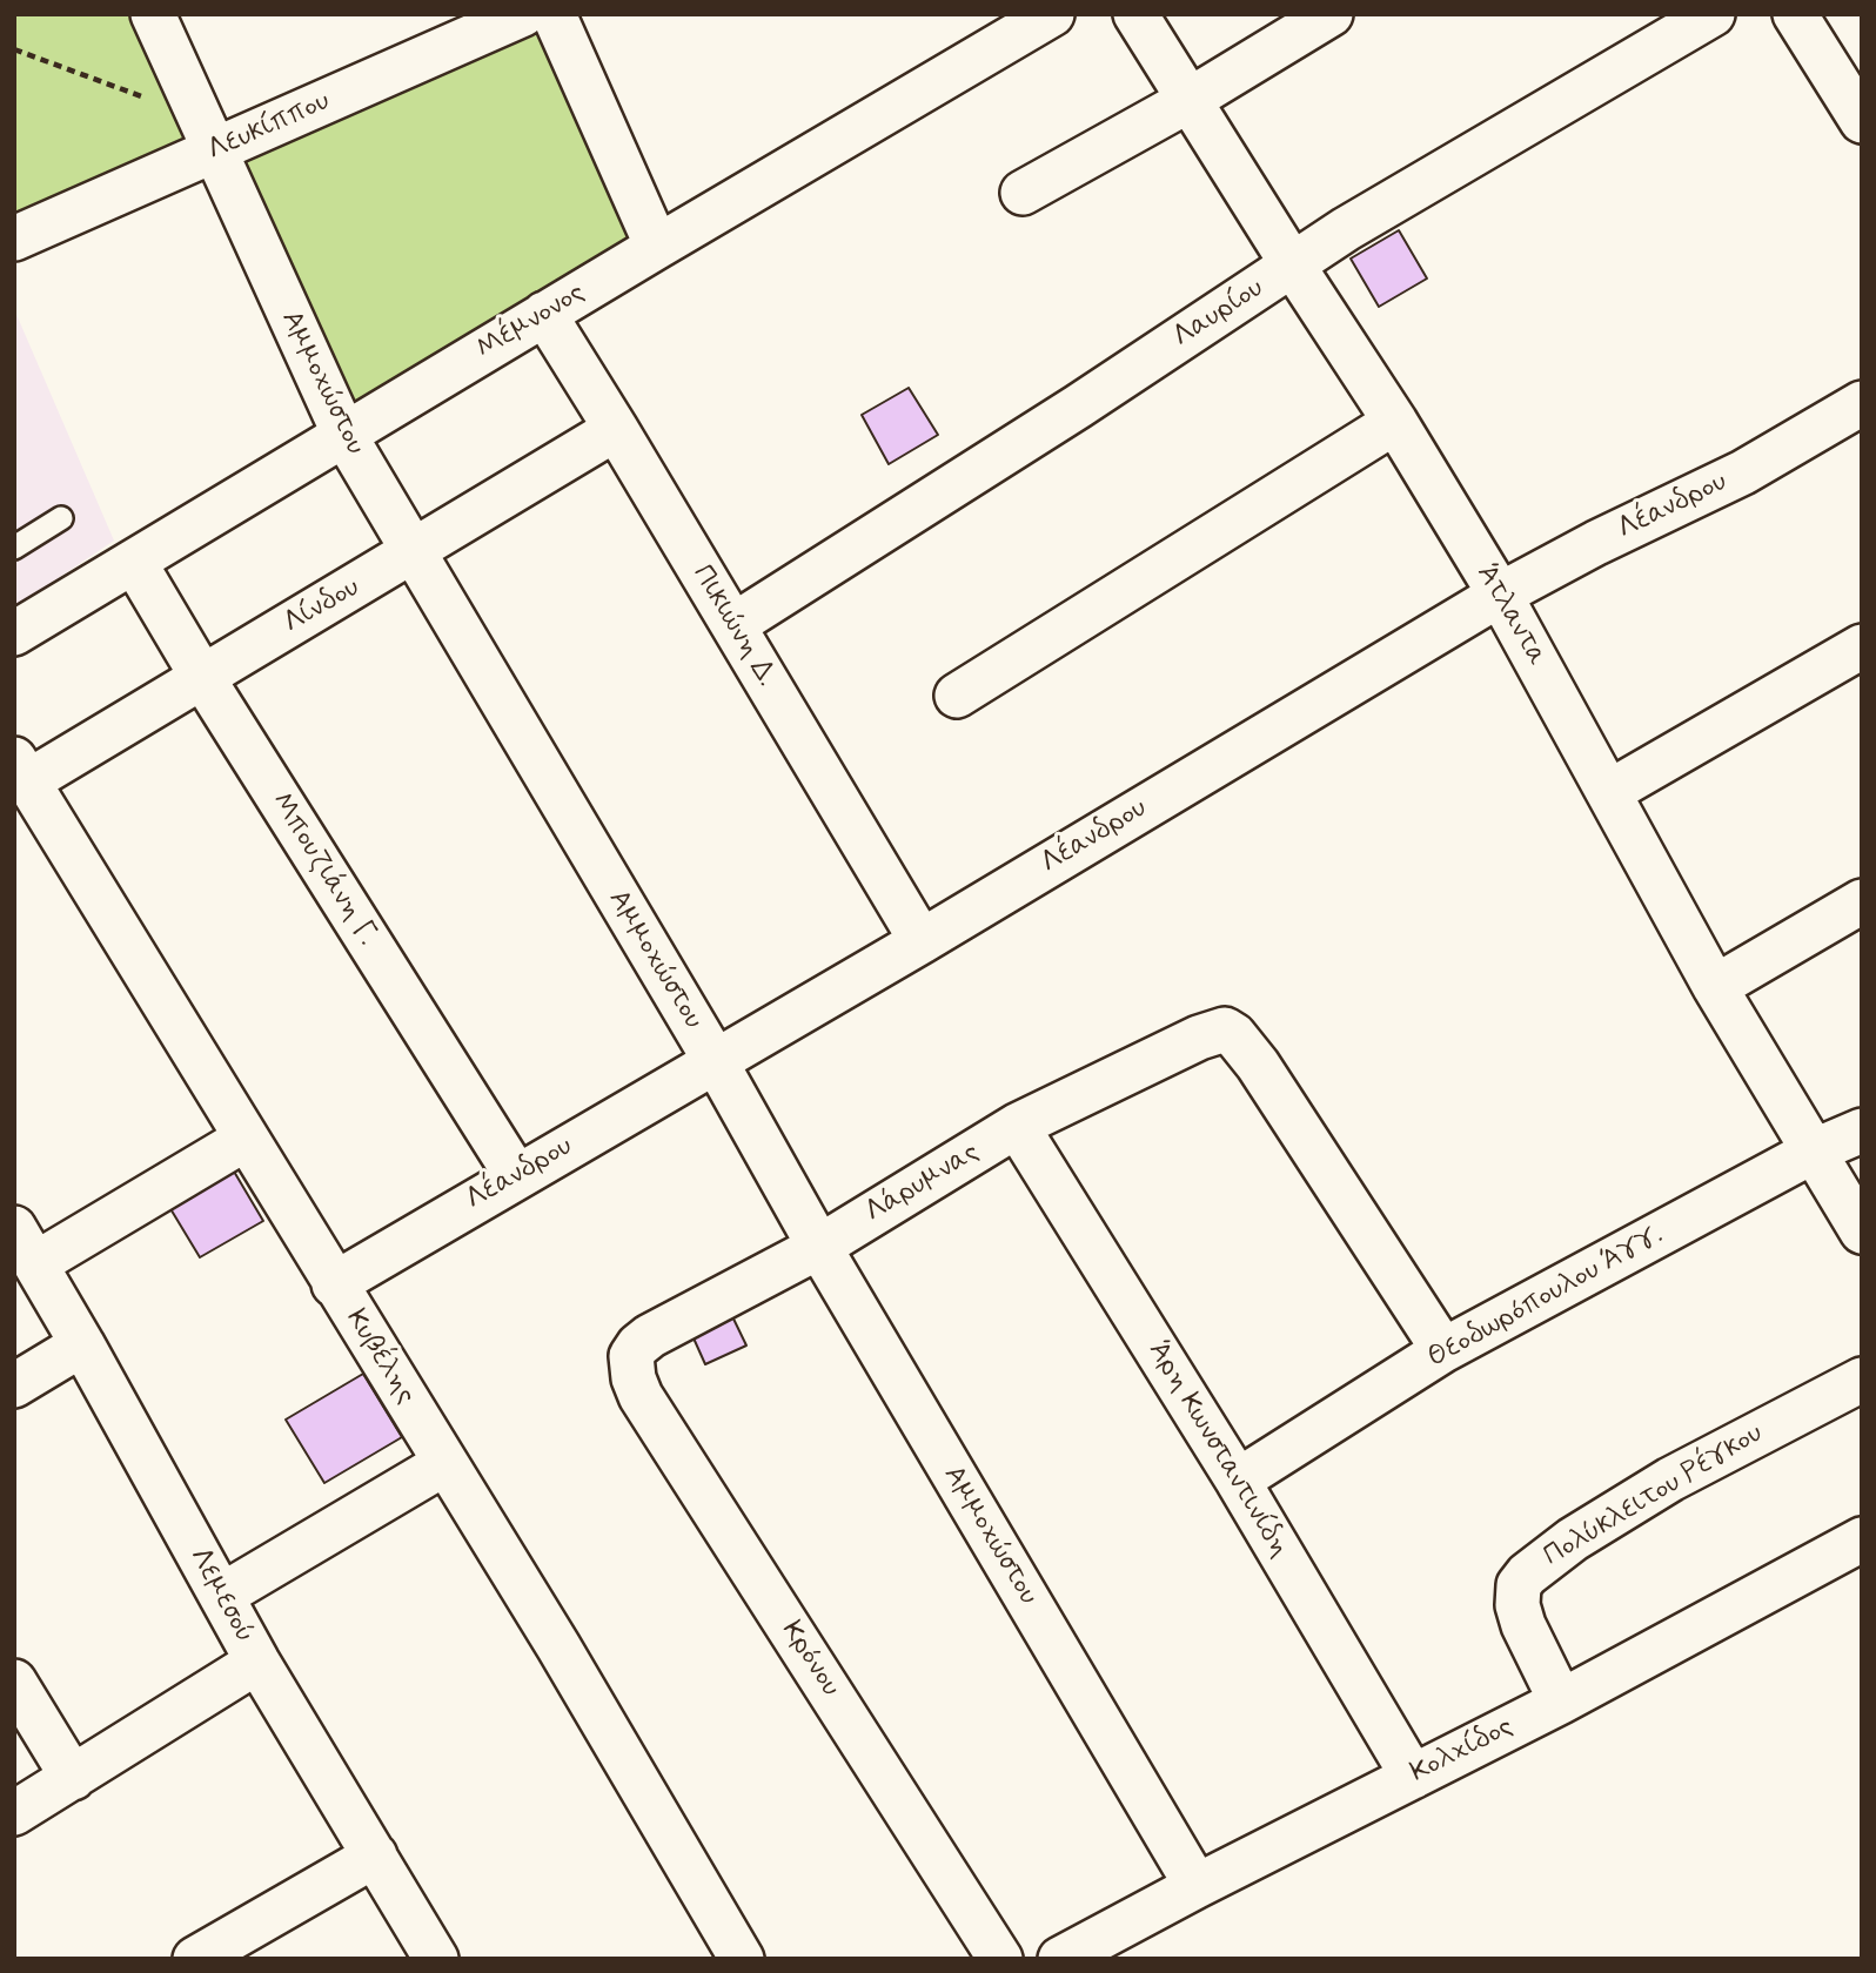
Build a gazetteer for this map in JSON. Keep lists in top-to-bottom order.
{
  "streets": {
    "street": [
      "Λευκίππου",
      "Λαυρίου",
      "Μέμνονος",
      "Αμμοχώστου",
      "Λέανδρου",
      "Λίνδου",
      "Άτλαντα",
      "Πικιώνη Δ.",
      "Μπουζιάνη Γ.",
      "Λάρυμνας",
      "Θεοδωρόπουλου Άγγ.",
      "Κυβέλης",
      "Άρη Κωνσταντινίδη",
      "Πολύκλειτου Ρέγκου",
      "Λεμεσού",
      "Κρόνου",
      "Κολχίδος"
    ]
  },
  "crossings": [
    ["Λευκίππου", "Αμμοχώστου"],
    ["Λαυρίου", "Άτλαντα"],
    ["Λαυρίου", "Πικιώνη Δ."],
    ["Μέμνονος", "Αμμοχώστου"],
    ["Μέμνονος", "Πικιώνη Δ."],
    ["Μέμνονος", "Μπουζιάνη Γ."],
    ["Αμμοχώστου", "Λέανδρου"],
    ["Αμμοχώστου", "Λίνδου"],
    ["Αμμοχώστου", "Λάρυμνας"],
    ["Αμμοχώστου", "Κολχίδος"],
    ["Λέανδρου", "Άτλαντα"],
    ["Λέανδρου", "Πικιώνη Δ."],
    ["Λέανδρου", "Μπουζιάνη Γ."],
    ["Λέανδρου", "Κυβέλης"],
    ["Λίνδου", "Πικιώνη Δ."],
    ["Λίνδου", "Μπουζιάνη Γ."],
    ["Λίνδου", "Κυβέλης"],
    ["Άτλαντα", "Θεοδωρόπουλου Άγγ."],
    ["Λάρυμνας", "Θεοδωρόπουλου Άγγ."],
    ["Λάρυμνας", "Άρη Κωνσταντινίδη"],
    ["Λάρυμνας", "Κρόνου"],
    ["Θεοδωρόπουλου Άγγ.", "Άρη Κωνσταντινίδη"],
    ["Άρη Κωνσταντινίδη", "Κολχίδος"],
    ["Πολύκλειτου Ρέγκου", "Κολχίδος"]
  ]
}
